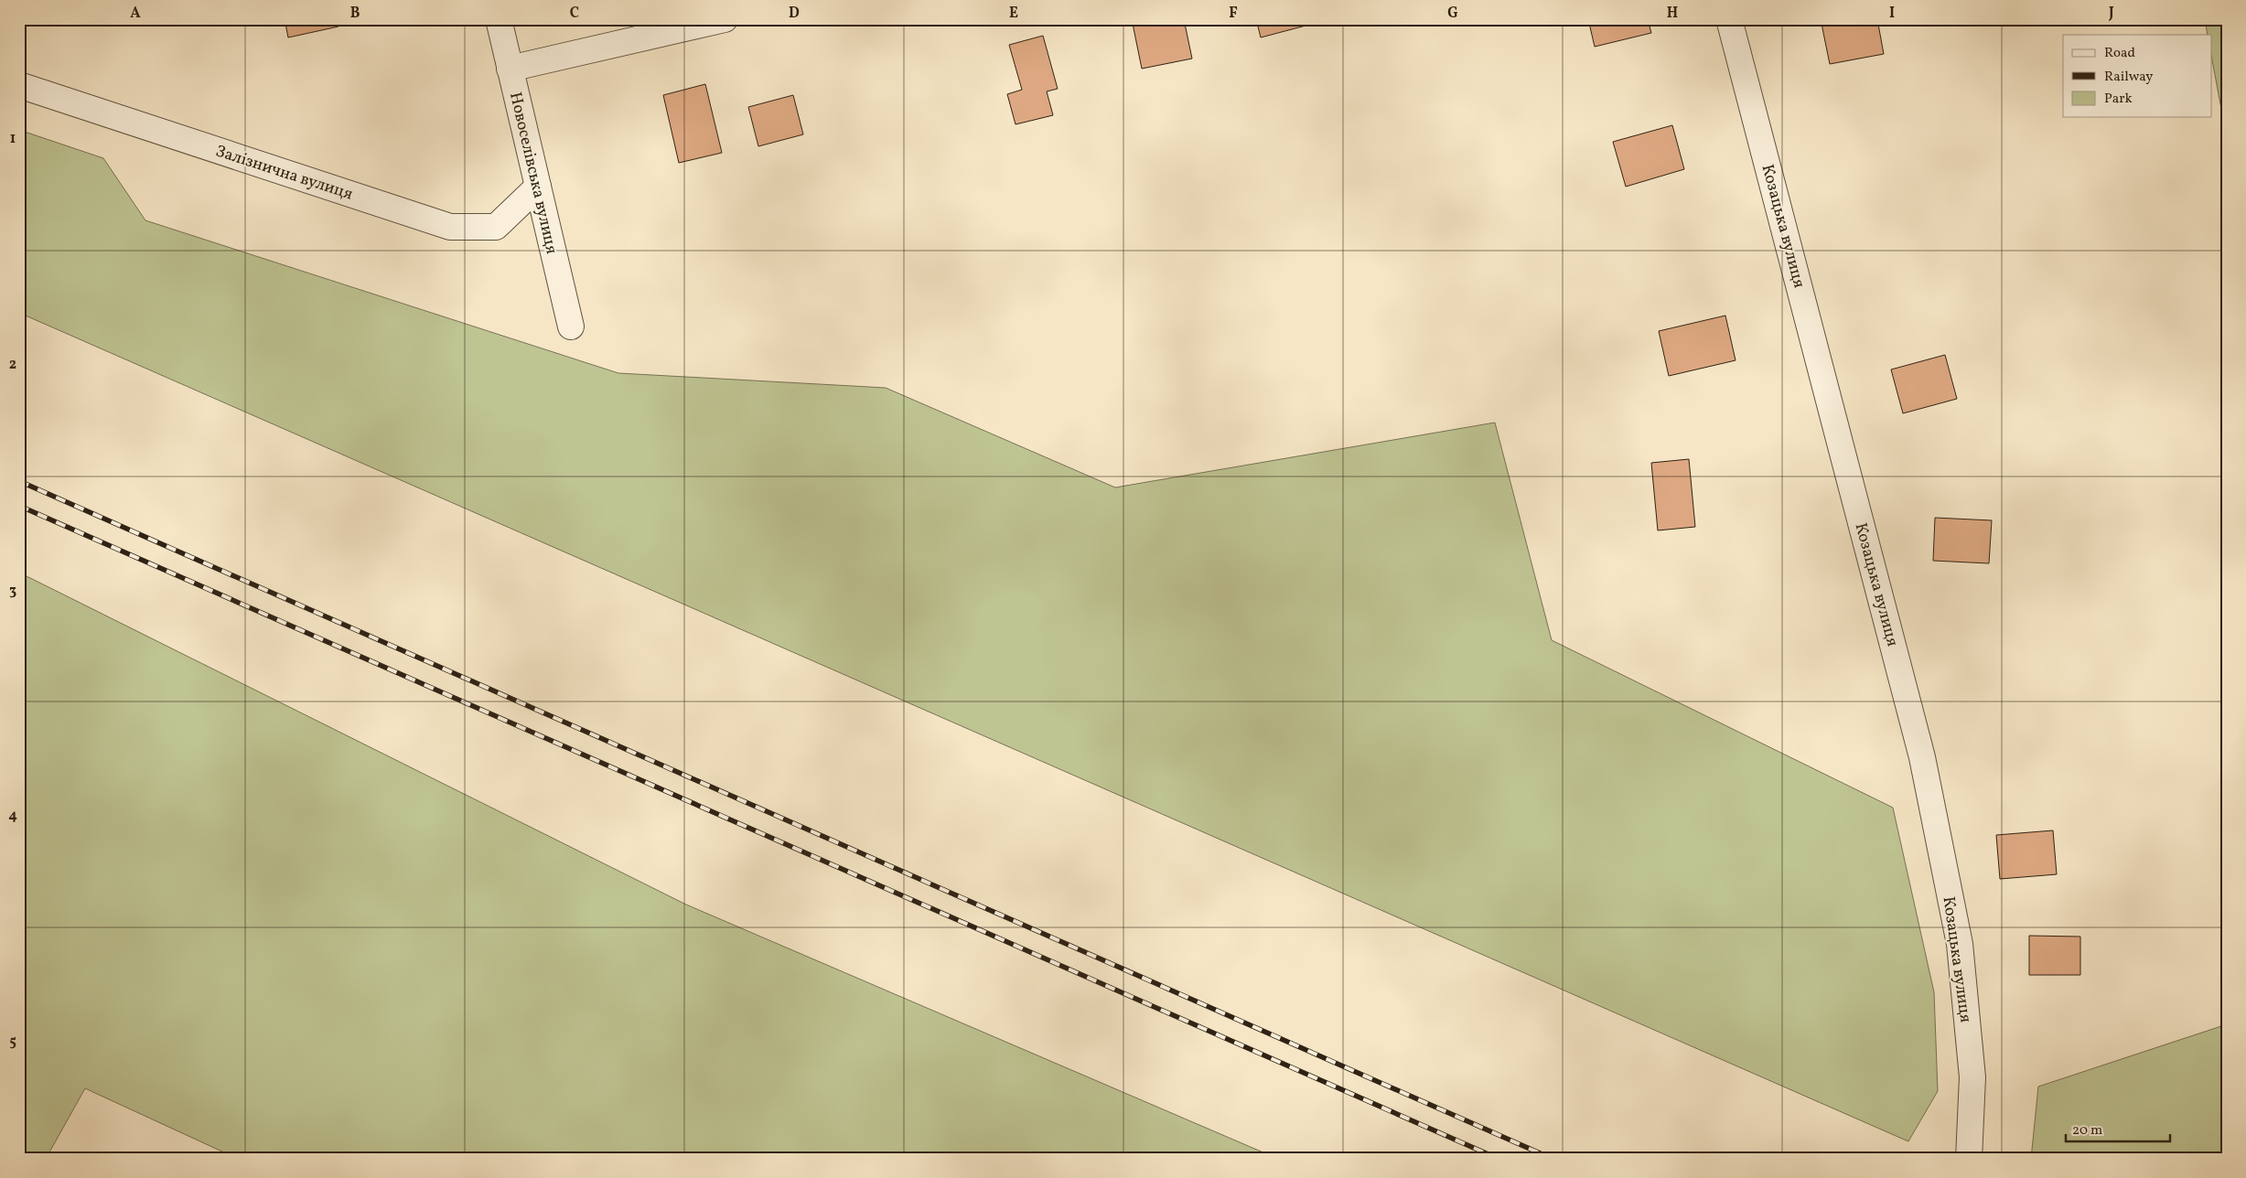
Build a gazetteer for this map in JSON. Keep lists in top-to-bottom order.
{
  "streets": {
    "street": ["Залізнична вулиця", "Новоселівська вулиця", "Козацька вулиця"]
  },
  "crossings": [
    ["Залізнична вулиця", "Новоселівська вулиця"]
  ],
  "legend": ["Road", "Railway", "Park"],
  "scale_bar": "20 m",
  "grid": {
    "columns": [
      "A",
      "B",
      "C",
      "D",
      "E",
      "F",
      "G",
      "H",
      "I",
      "J"
    ],
    "rows": [
      "1",
      "2",
      "3",
      "4",
      "5"
    ]
  }
}
